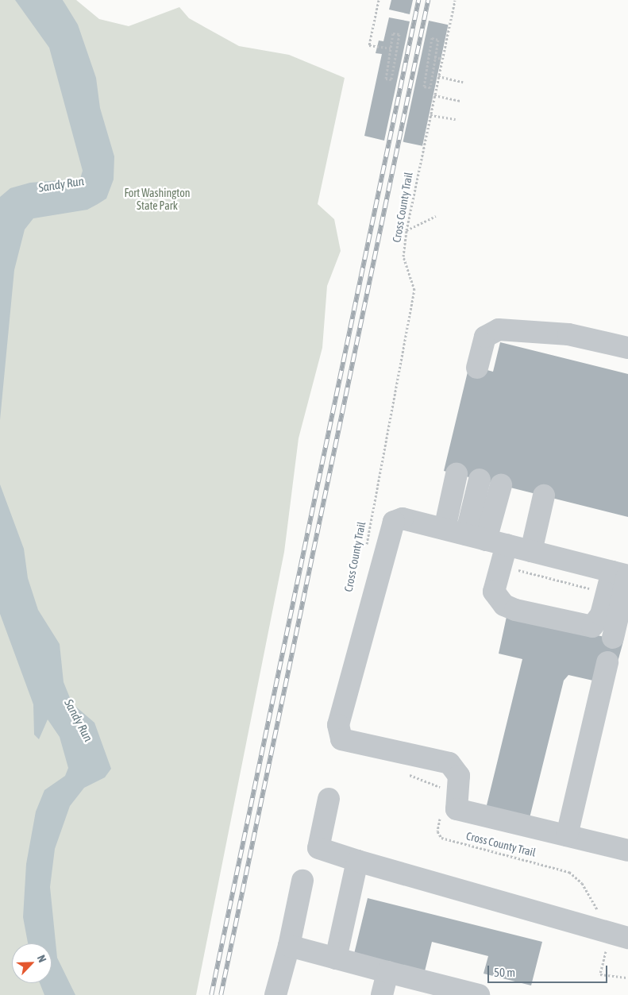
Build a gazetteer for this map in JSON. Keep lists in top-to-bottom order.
{
  "streets": {
    "path": ["Cross County Trail"]
  },
  "water": ["Sandy Run"],
  "parks": ["Fort Washington State Park"],
  "scale_bar": "50 m",
  "north": "top right"
}
